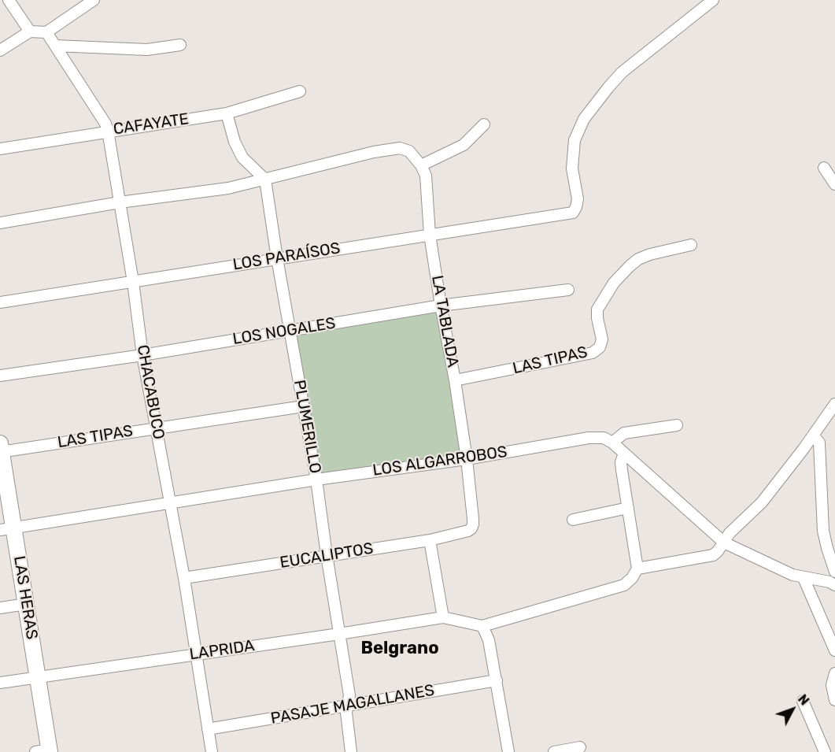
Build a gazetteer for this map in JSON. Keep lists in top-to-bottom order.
{
  "streets": {
    "street": [
      "CAFAYATE",
      "LOS PARAÍSOS",
      "LA TABLADA",
      "LOS NOGALES",
      "LAS TIPAS",
      "CHACABUCO",
      "PLUMERILLO",
      "LOS ALGARROBOS",
      "EUCALIPTOS",
      "LAS HERAS",
      "LAPRIDA",
      "PASAJE MAGALLANES"
    ]
  },
  "crossings": [
    ["CAFAYATE", "CHACABUCO"],
    ["LOS PARAÍSOS", "LA TABLADA"],
    ["LOS PARAÍSOS", "CHACABUCO"],
    ["LOS PARAÍSOS", "PLUMERILLO"],
    ["LA TABLADA", "LOS NOGALES"],
    ["LA TABLADA", "LAS TIPAS"],
    ["LA TABLADA", "LOS ALGARROBOS"],
    ["LA TABLADA", "EUCALIPTOS"],
    ["LOS NOGALES", "CHACABUCO"],
    ["LOS NOGALES", "PLUMERILLO"],
    ["LAS TIPAS", "CHACABUCO"],
    ["LAS TIPAS", "PLUMERILLO"],
    ["LAS TIPAS", "LAS HERAS"],
    ["CHACABUCO", "LOS ALGARROBOS"],
    ["CHACABUCO", "EUCALIPTOS"],
    ["CHACABUCO", "LAPRIDA"],
    ["CHACABUCO", "PASAJE MAGALLANES"],
    ["PLUMERILLO", "LOS ALGARROBOS"],
    ["PLUMERILLO", "EUCALIPTOS"],
    ["PLUMERILLO", "LAPRIDA"],
    ["PLUMERILLO", "PASAJE MAGALLANES"],
    ["LOS ALGARROBOS", "LAS HERAS"],
    ["LAS HERAS", "LAPRIDA"]
  ],
  "districts": ["Belgrano"],
  "north": "top right"
}
